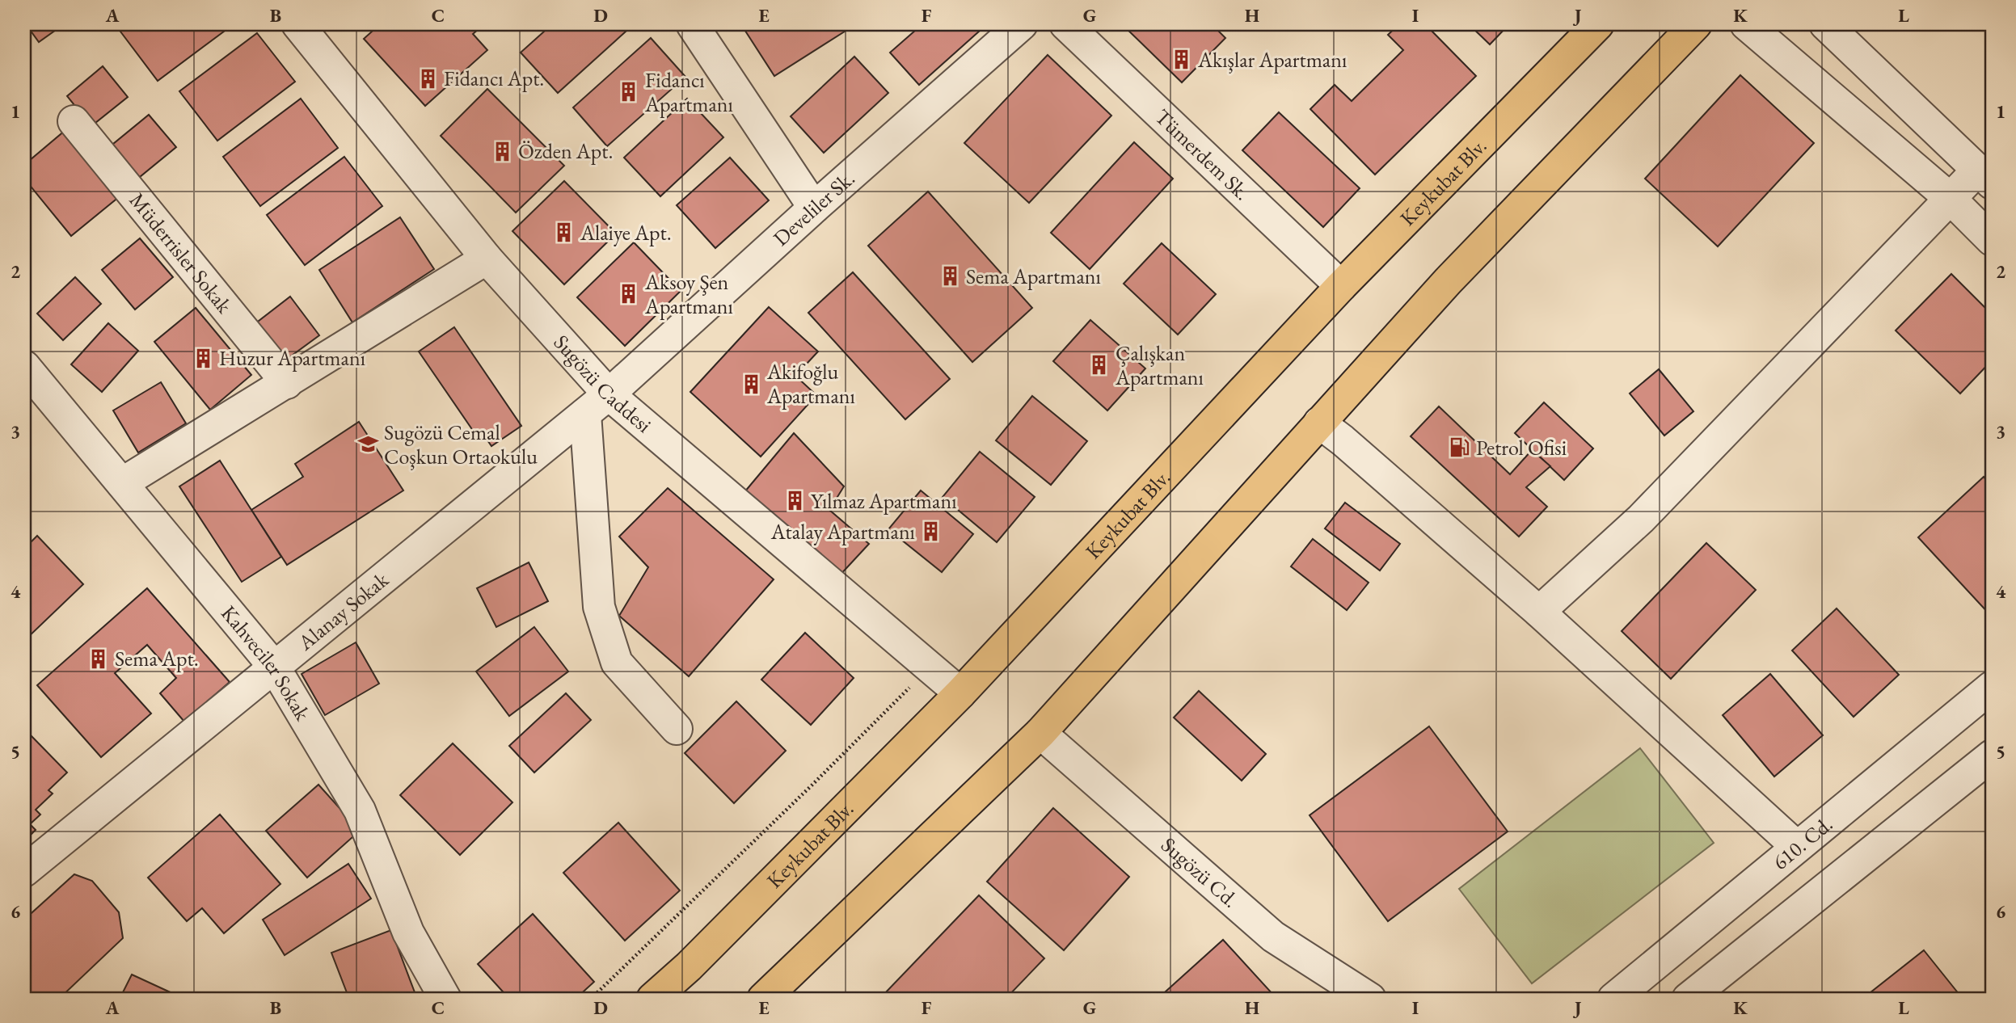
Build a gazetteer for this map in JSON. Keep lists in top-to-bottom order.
{
  "streets": {
    "highway": ["Keykubat Blv."],
    "street": [
      "Tümerdem Sk.",
      "Develiler Sk.",
      "Müderrisler Sokak",
      "Sugözü Caddesi",
      "Alanay Sokak",
      "Kahveciler Sokak",
      "610. Cd.",
      "Sugözü Cd."
    ]
  },
  "crossings": [
    ["Tümerdem Sk.", "Keykubat Blv."],
    ["Keykubat Blv.", "Sugözü Caddesi"],
    ["Develiler Sk.", "Sugözü Caddesi"],
    ["Develiler Sk.", "Alanay Sokak"],
    ["Sugözü Caddesi", "Alanay Sokak"],
    ["Alanay Sokak", "Kahveciler Sokak"]
  ],
  "places": {
    "building": [
      "Akışlar Apartmanı",
      "Fidancı Apt.",
      "Fidancı Apartmanı",
      "Özden Apt.",
      "Alaiye Apt.",
      "Sema Apartmanı",
      "Aksoy Şen Apartmanı",
      "Huzur Apartmanı",
      "Çalışkan Apartmanı",
      "Akifoğlu Apartmanı",
      "Yılmaz Apartmanı",
      "Atalay Apartmanı",
      "Sema Apt."
    ],
    "school or university": ["Sugözü Cemal Coşkun Ortaokulu"],
    "fuel station": ["Petrol Ofisi"]
  },
  "grid": {
    "columns": [
      "A",
      "B",
      "C",
      "D",
      "E",
      "F",
      "G",
      "H",
      "I",
      "J",
      "K",
      "L"
    ],
    "rows": [
      "1",
      "2",
      "3",
      "4",
      "5",
      "6"
    ]
  }
}
